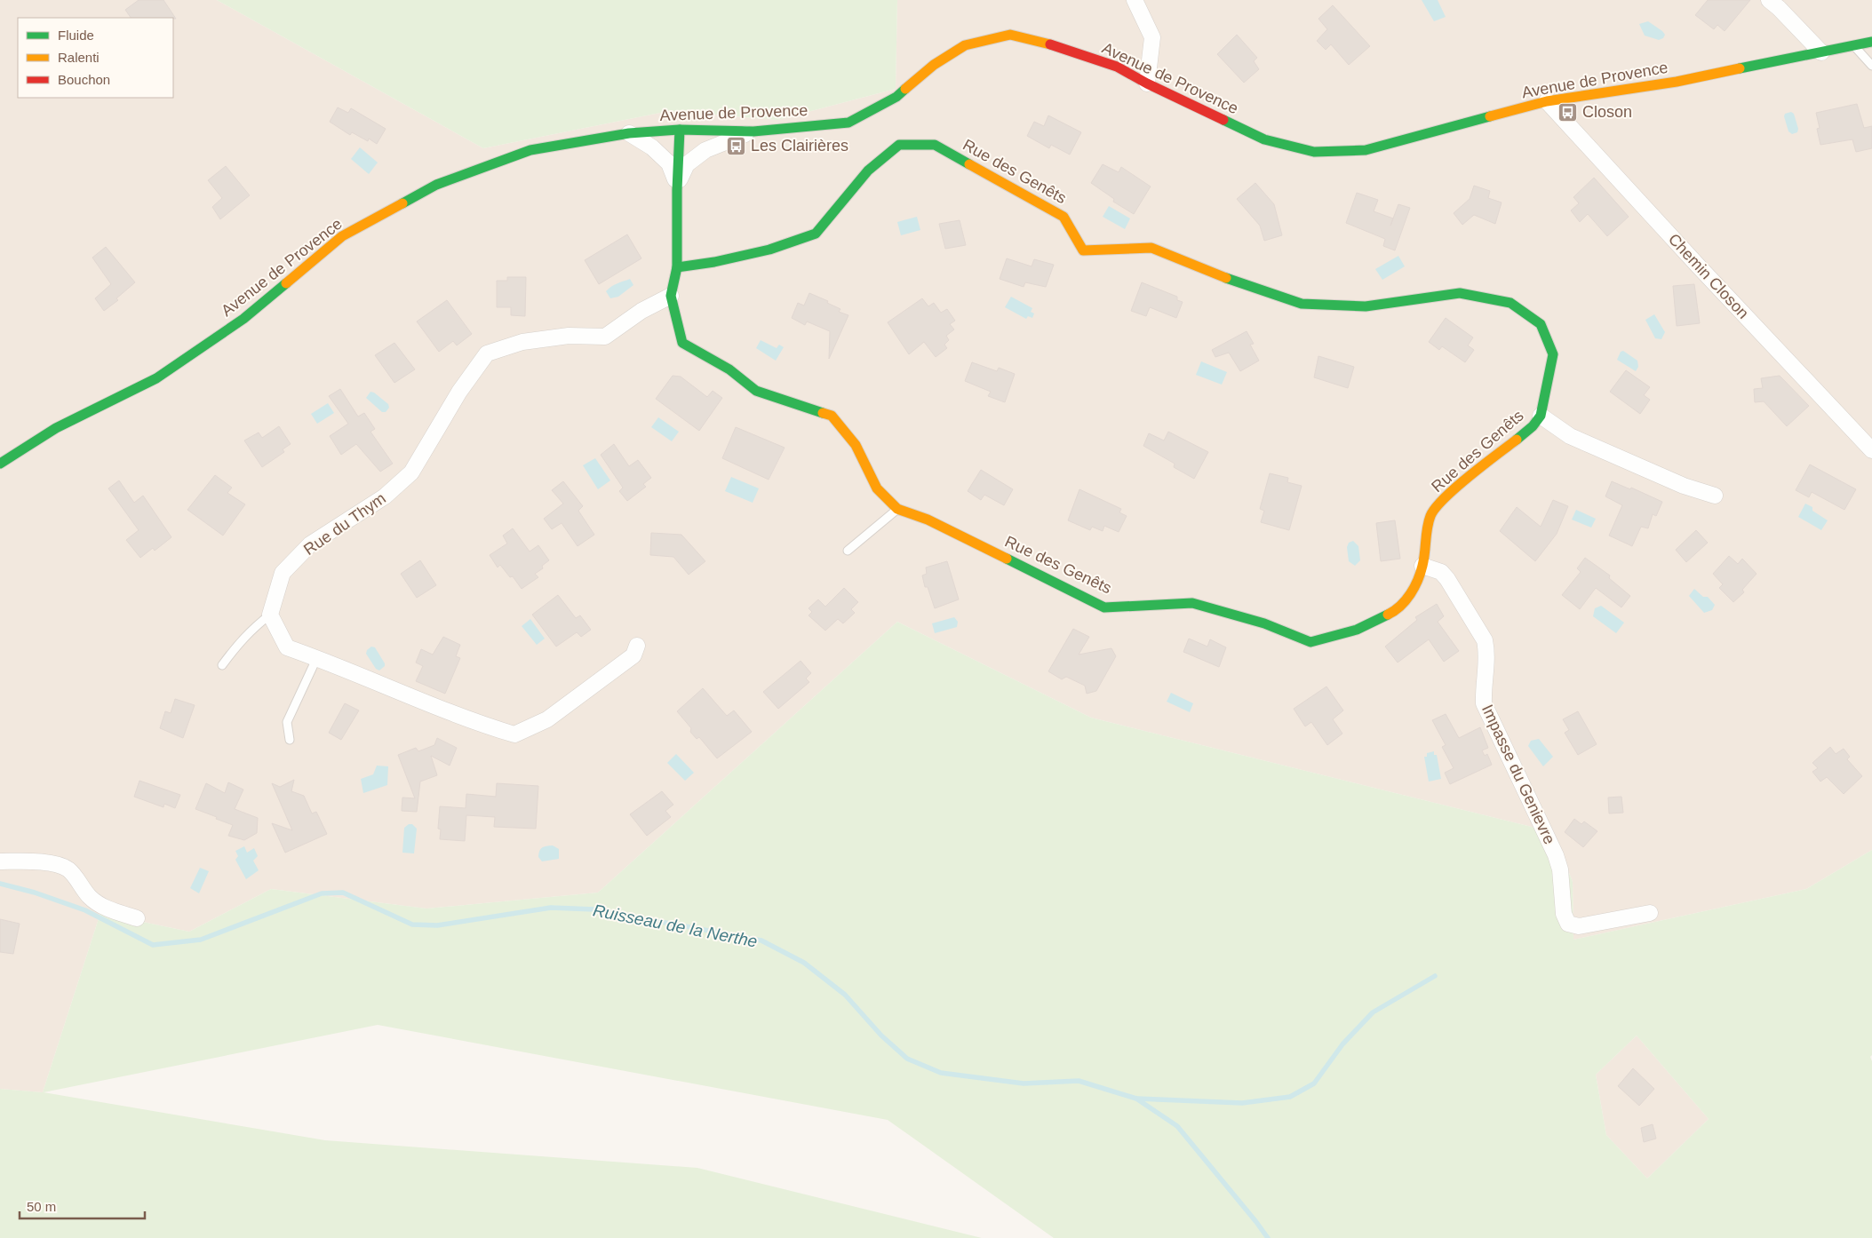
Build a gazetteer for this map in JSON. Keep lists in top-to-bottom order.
{
  "streets": {
    "street": [
      "Avenue de Provence",
      "Rue des Genêts",
      "Chemin Closon",
      "Rue du Thym",
      "Impasse du Genievre"
    ]
  },
  "crossings": [
    ["Avenue de Provence", "Rue des Genêts"],
    ["Avenue de Provence", "Chemin Closon"],
    ["Rue des Genêts", "Rue du Thym"],
    ["Rue des Genêts", "Impasse du Genievre"]
  ],
  "water": ["Ruisseau de la Nerthe"],
  "places": {
    "bus stop": ["Closon", "Les Clairières"]
  },
  "legend": ["Fluide", "Ralenti", "Bouchon"],
  "scale_bar": "50 m"
}
